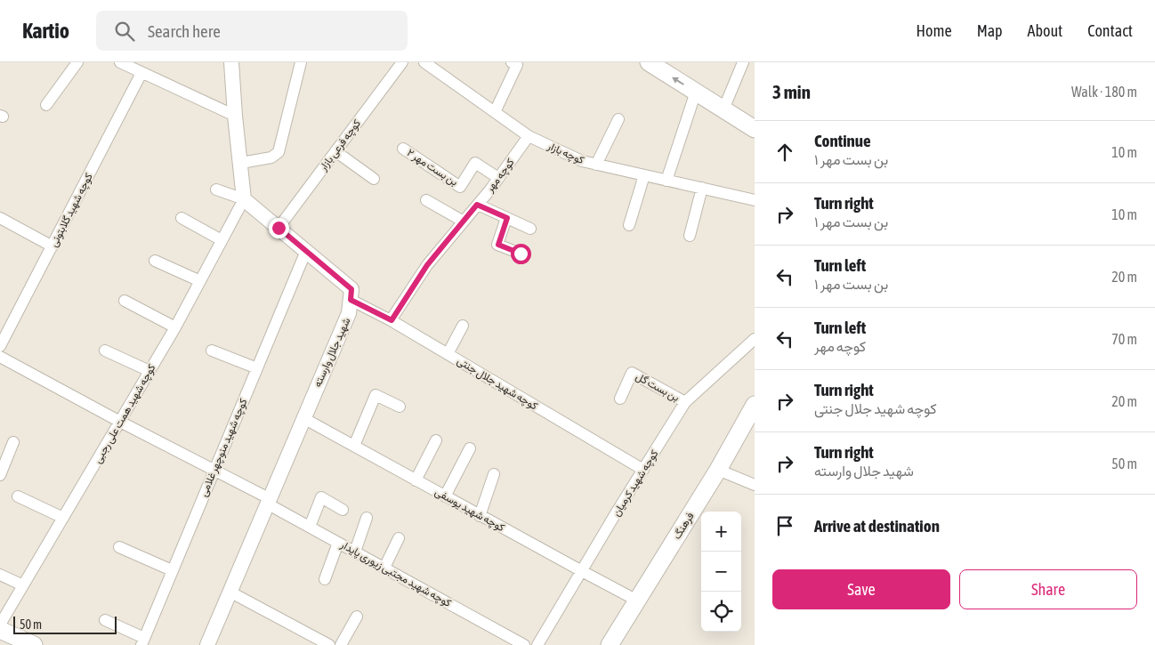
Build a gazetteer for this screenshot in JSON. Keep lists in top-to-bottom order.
{
  "streets": {
    "main road": ["فرهنگ"],
    "street": [
      "کوچه فرعی بازار",
      "کوچه بازار",
      "بن بست مهر ۲",
      "کوچه مهر",
      "کوچه شهید گلابتونی",
      "شهید جلال وارسته",
      "کوچه شهید جلال جنتی",
      "بن بست گل",
      "کوچه شهید همت علی رجبی",
      "کوچه شهید منوچهر غلامی",
      "کوچه شهید کرمیان",
      "کوچه شهید یوسفی",
      "کوچه شهید مجتبی زیوری پایدار"
    ]
  },
  "crossings": [
    ["کوچه بازار", "کوچه مهر"],
    ["بن بست مهر ۲", "کوچه مهر"],
    ["کوچه مهر", "کوچه شهید جلال جنتی"],
    ["شهید جلال وارسته", "کوچه شهید جلال جنتی"],
    ["شهید جلال وارسته", "کوچه شهید یوسفی"],
    ["شهید جلال وارسته", "کوچه شهید مجتبی زیوری پایدار"],
    ["کوچه شهید جلال جنتی", "کوچه شهید کرمیان"],
    ["بن بست گل", "کوچه شهید کرمیان"],
    ["کوچه شهید همت علی رجبی", "کوچه شهید مجتبی زیوری پایدار"],
    ["کوچه شهید منوچهر غلامی", "کوچه شهید مجتبی زیوری پایدار"],
    ["کوچه شهید کرمیان", "کوچه شهید یوسفی"],
    ["کوچه شهید یوسفی", "فرهنگ"]
  ],
  "scale_bar": "50 m",
  "page": {
    "header": "Kartio",
    "search": "Search here",
    "nav": [
      "Home",
      "Map",
      "About",
      "Contact"
    ],
    "heading": ["3 min", "Walk · 180 m"],
    "list": [
      ["Continue", "بن بست مهر ۱", "10 m"],
      ["Turn right", "بن بست مهر ۱", "10 m"],
      ["Turn left", "بن بست مهر ۱", "20 m"],
      ["Turn left", "کوچه مهر", "70 m"],
      ["Turn right", "کوچه شهید جلال جنتی", "20 m"],
      ["Turn right", "شهید جلال وارسته", "50 m"],
      "Arrive at destination"
    ],
    "map_buttons": ["+", "−"],
    "buttons": ["Save", "Share"],
    "scale": "50 m"
  }
}
